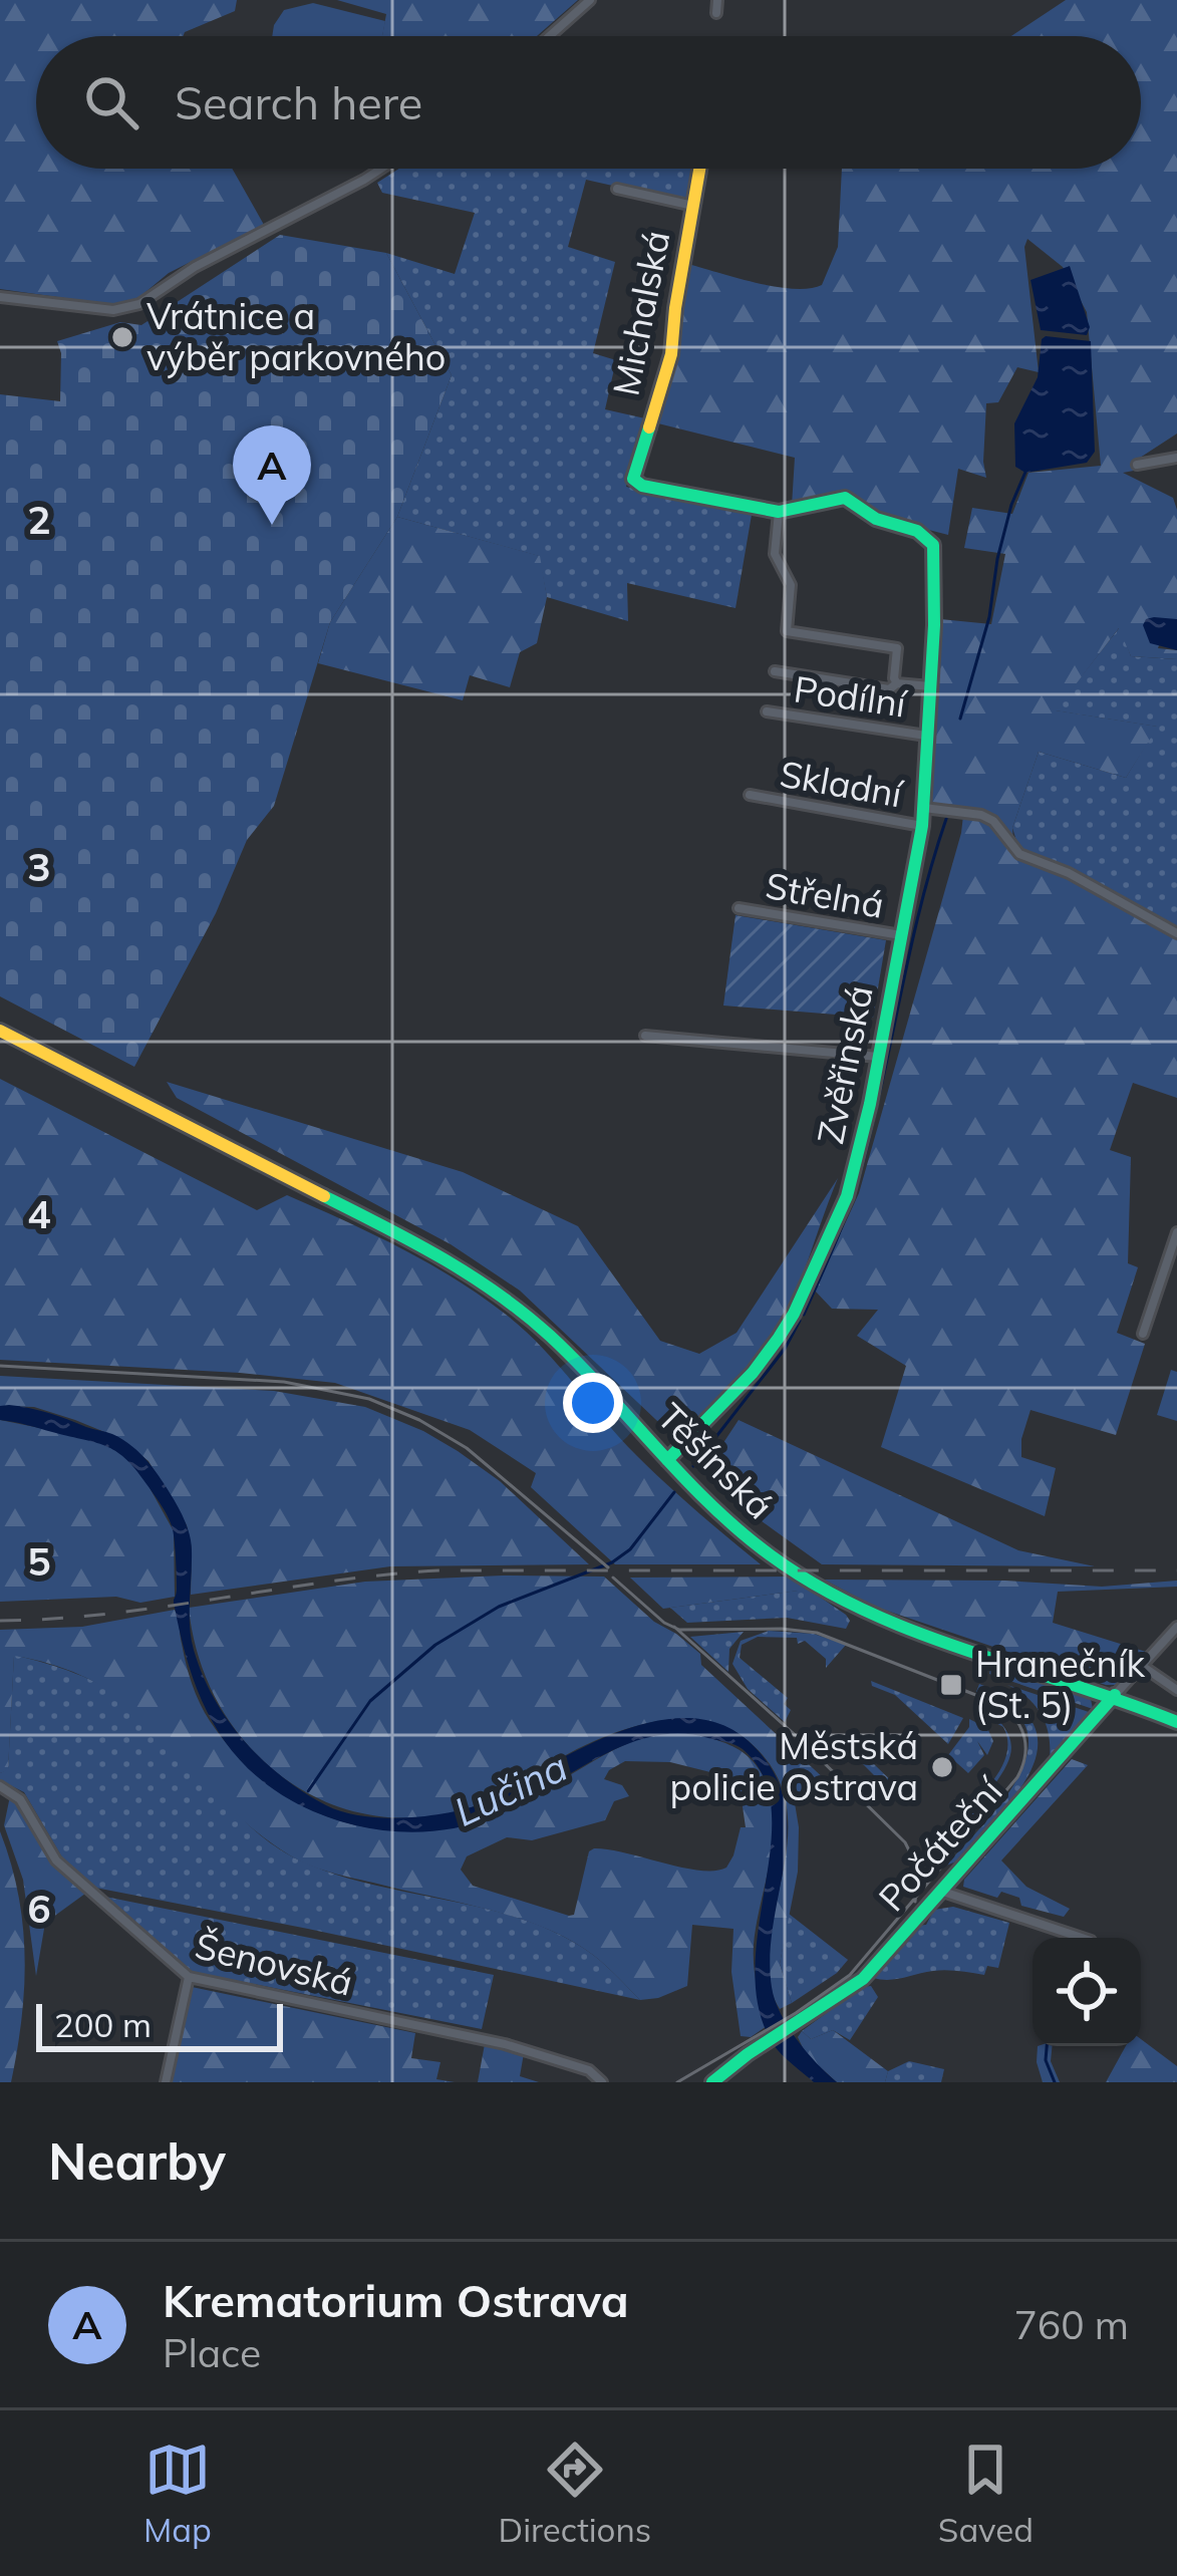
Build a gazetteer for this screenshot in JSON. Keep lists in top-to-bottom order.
{
  "streets": {
    "street": [
      "Michalská",
      "Podílní",
      "Skladní",
      "Střelná",
      "Zvěřinská",
      "Těšínská",
      "Počáteční",
      "Šenovská"
    ]
  },
  "crossings": [
    ["Michalská", "Zvěřinská"],
    ["Podílní", "Zvěřinská"],
    ["Skladní", "Zvěřinská"],
    ["Střelná", "Zvěřinská"],
    ["Zvěřinská", "Těšínská"],
    ["Těšínská", "Počáteční"]
  ],
  "water": ["Lučina"],
  "places": {
    "other": ["Vrátnice a výběr parkovného", "Městská policie Ostrava"],
    "transit": ["Hranečník (St. 5)"]
  },
  "scale_bar": "200 m",
  "page": {
    "search": "Search here",
    "pins": "A",
    "scale": "200 m",
    "heading": "Nearby",
    "list": [
      {
        "mark": "A",
        "name": "Krematorium Ostrava",
        "note": "Place",
        "value": "760 m"
      }
    ],
    "nav": ["Map", "Directions", "Saved"]
  },
  "grid": {
    "rows": [
      "2",
      "3",
      "4",
      "5",
      "6"
    ]
  }
}
